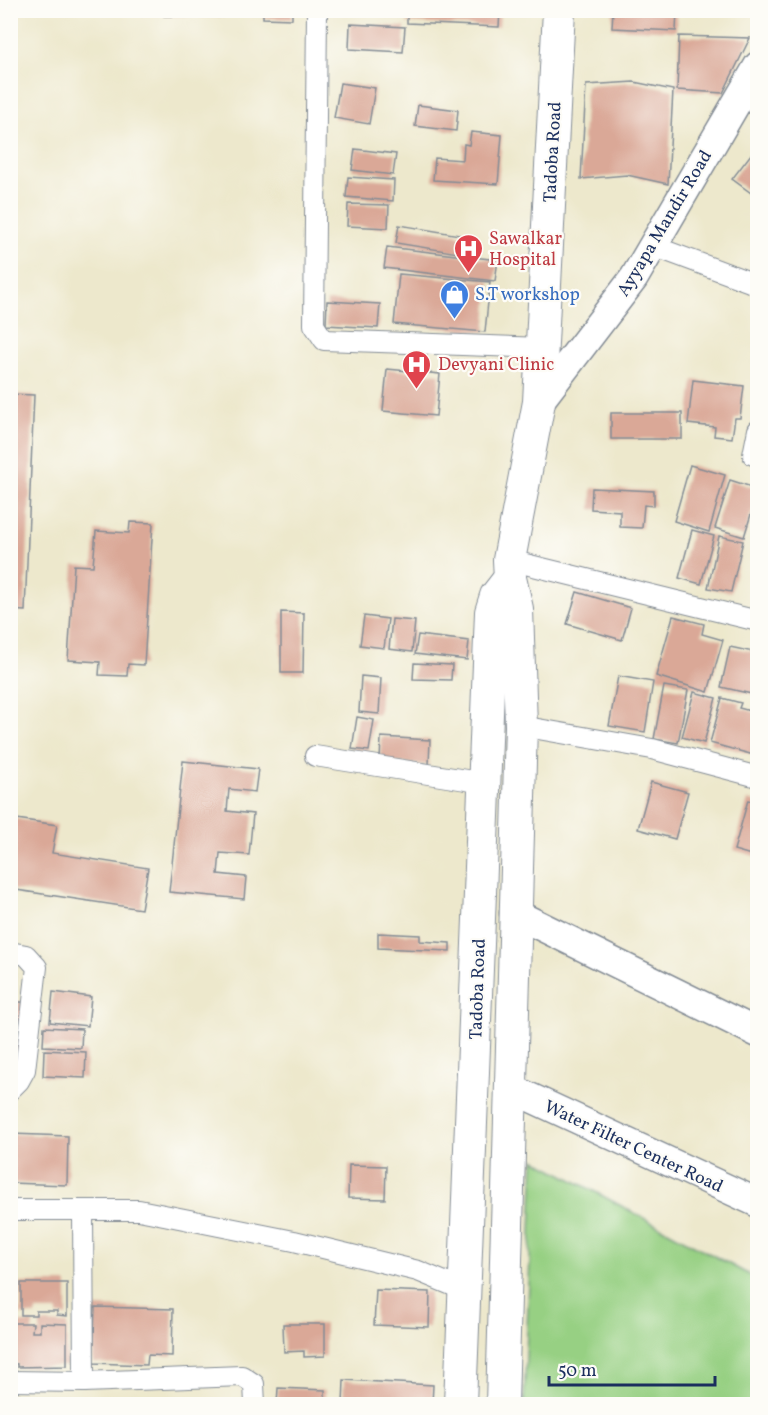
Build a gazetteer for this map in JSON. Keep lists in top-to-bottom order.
{
  "streets": {
    "main road": ["Tadoba Road"],
    "street": ["Ayyapa Mandir Road", "Water Filter Center Road"]
  },
  "crossings": [
    ["Tadoba Road", "Ayyapa Mandir Road"],
    ["Tadoba Road", "Water Filter Center Road"]
  ],
  "places": {
    "hospital": ["Sawalkar Hospital", "Devyani Clinic"],
    "shop": ["S.T workshop"]
  },
  "scale_bar": "50 m"
}
